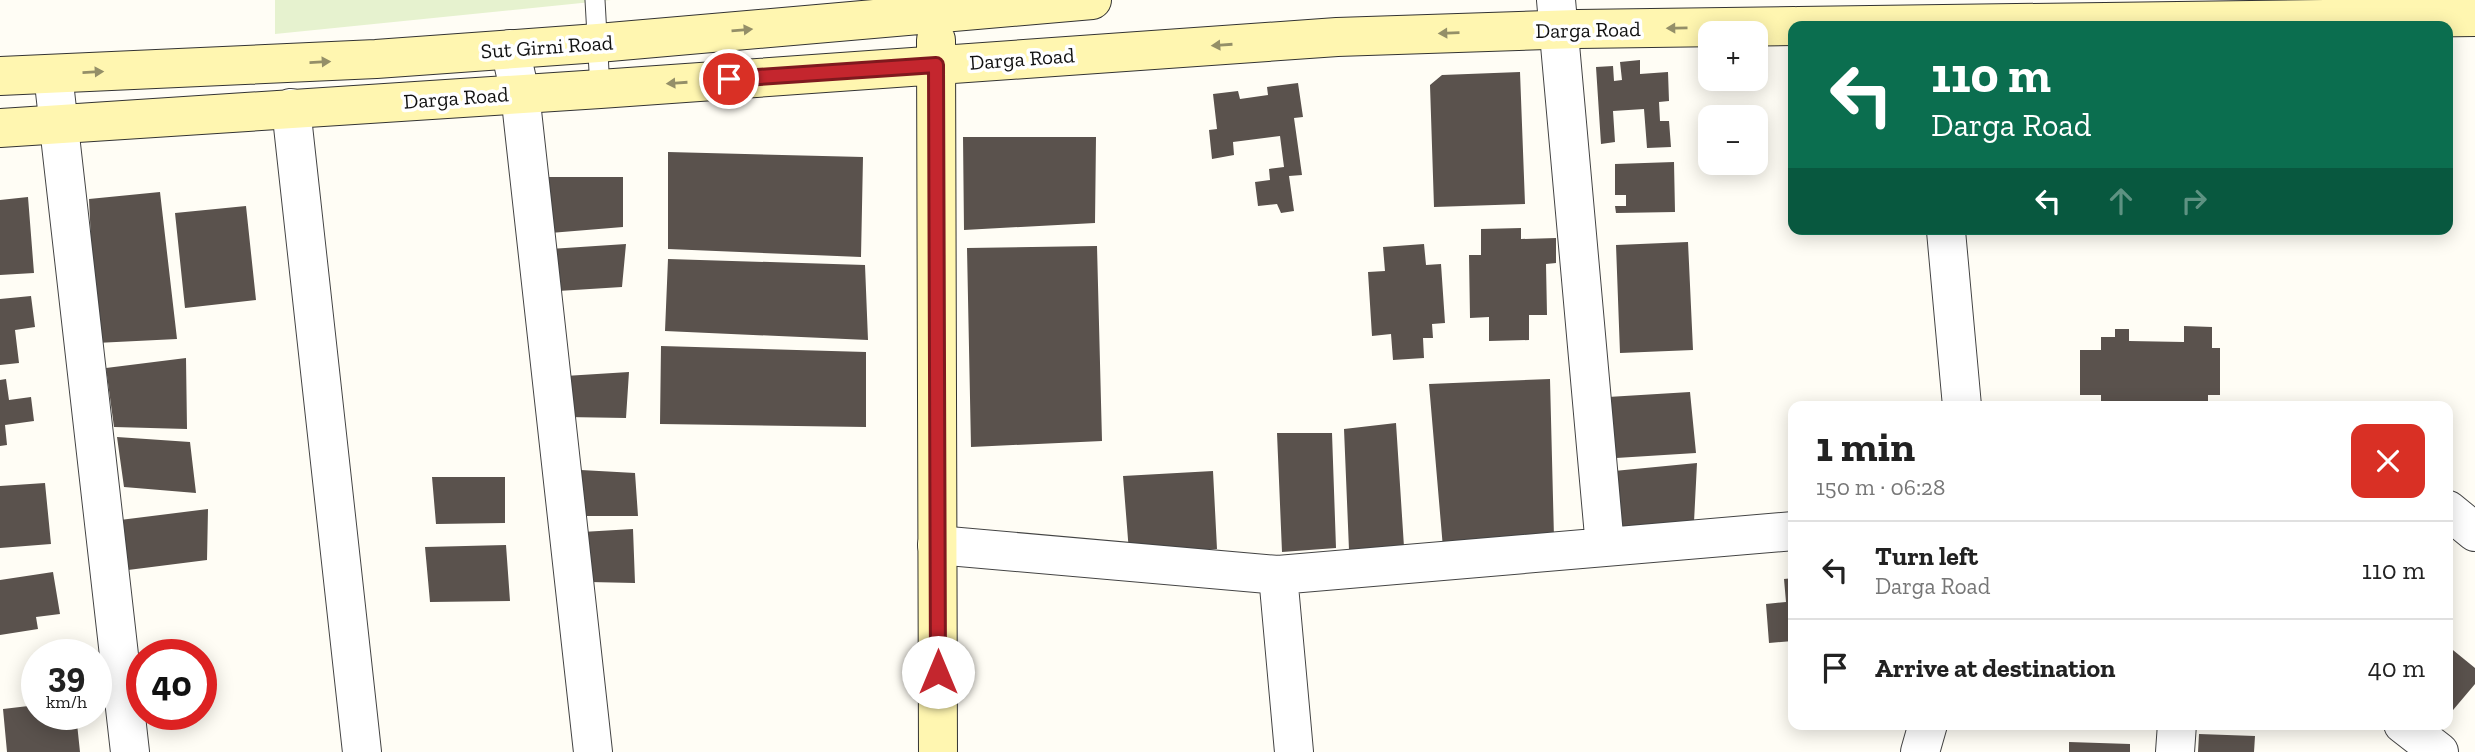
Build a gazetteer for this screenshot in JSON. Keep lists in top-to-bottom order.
{
  "streets": {
    "main road": ["Darga Road", "Sut Girni Road"]
  },
  "one_way": ["Darga Road", "Sut Girni Road"],
  "page": {
    "map_buttons": ["+", "−"],
    "turn": ["110 m", "Darga Road"],
    "heading": ["1 min", "150 m · 06:28"],
    "list": [
      {
        "name": "Turn left",
        "note": "Darga Road",
        "value": "110 m"
      },
      {
        "name": "Arrive at destination",
        "value": "40 m"
      }
    ],
    "speed": "39 km/h",
    "limit": "40"
  }
}
